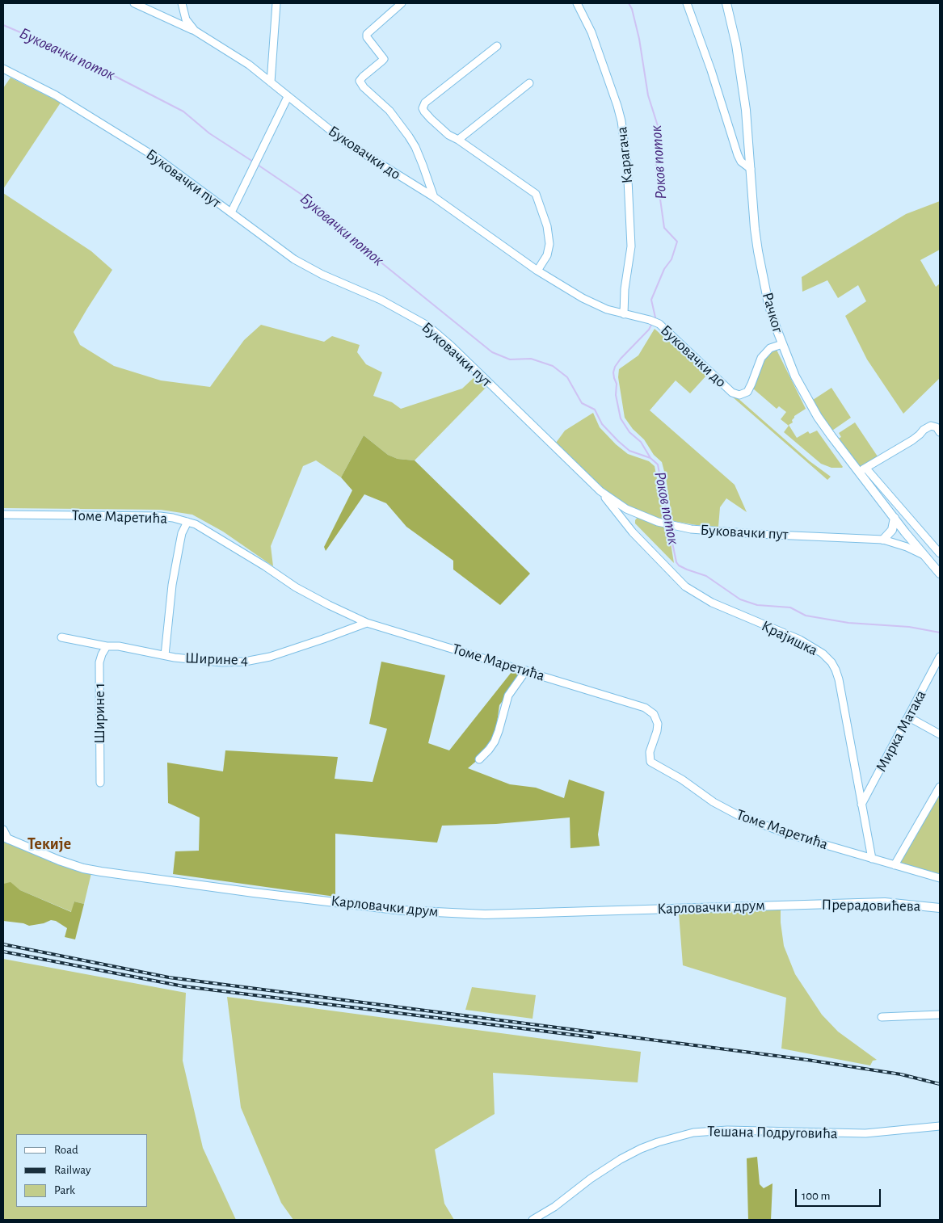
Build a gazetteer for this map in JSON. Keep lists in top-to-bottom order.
{
  "streets": {
    "main road": ["Рачког", "Прерадовићева", "Карловачки друм"],
    "street": [
      "Буковачки до",
      "Карагача",
      "Буковачки пут",
      "Томе Маретића",
      "Крајишка",
      "Ширине 4",
      "Ширине 1",
      "Мирка Матака",
      "Тешана Подруговића"
    ]
  },
  "crossings": [
    ["Буковачки до", "Карагача"],
    ["Буковачки до", "Рачког"],
    ["Буковачки пут", "Рачког"],
    ["Буковачки пут", "Крајишка"],
    ["Томе Маретића", "Крајишка"],
    ["Томе Маретића", "Ширине 4"],
    ["Крајишка", "Мирка Матака"],
    ["Ширине 4", "Ширине 1"],
    ["Прерадовићева", "Карловачки друм"]
  ],
  "districts": ["Текије"],
  "water": ["Буковачки поток", "Роков поток"],
  "legend": ["Road", "Railway", "Park"],
  "scale_bar": "100 m"
}
